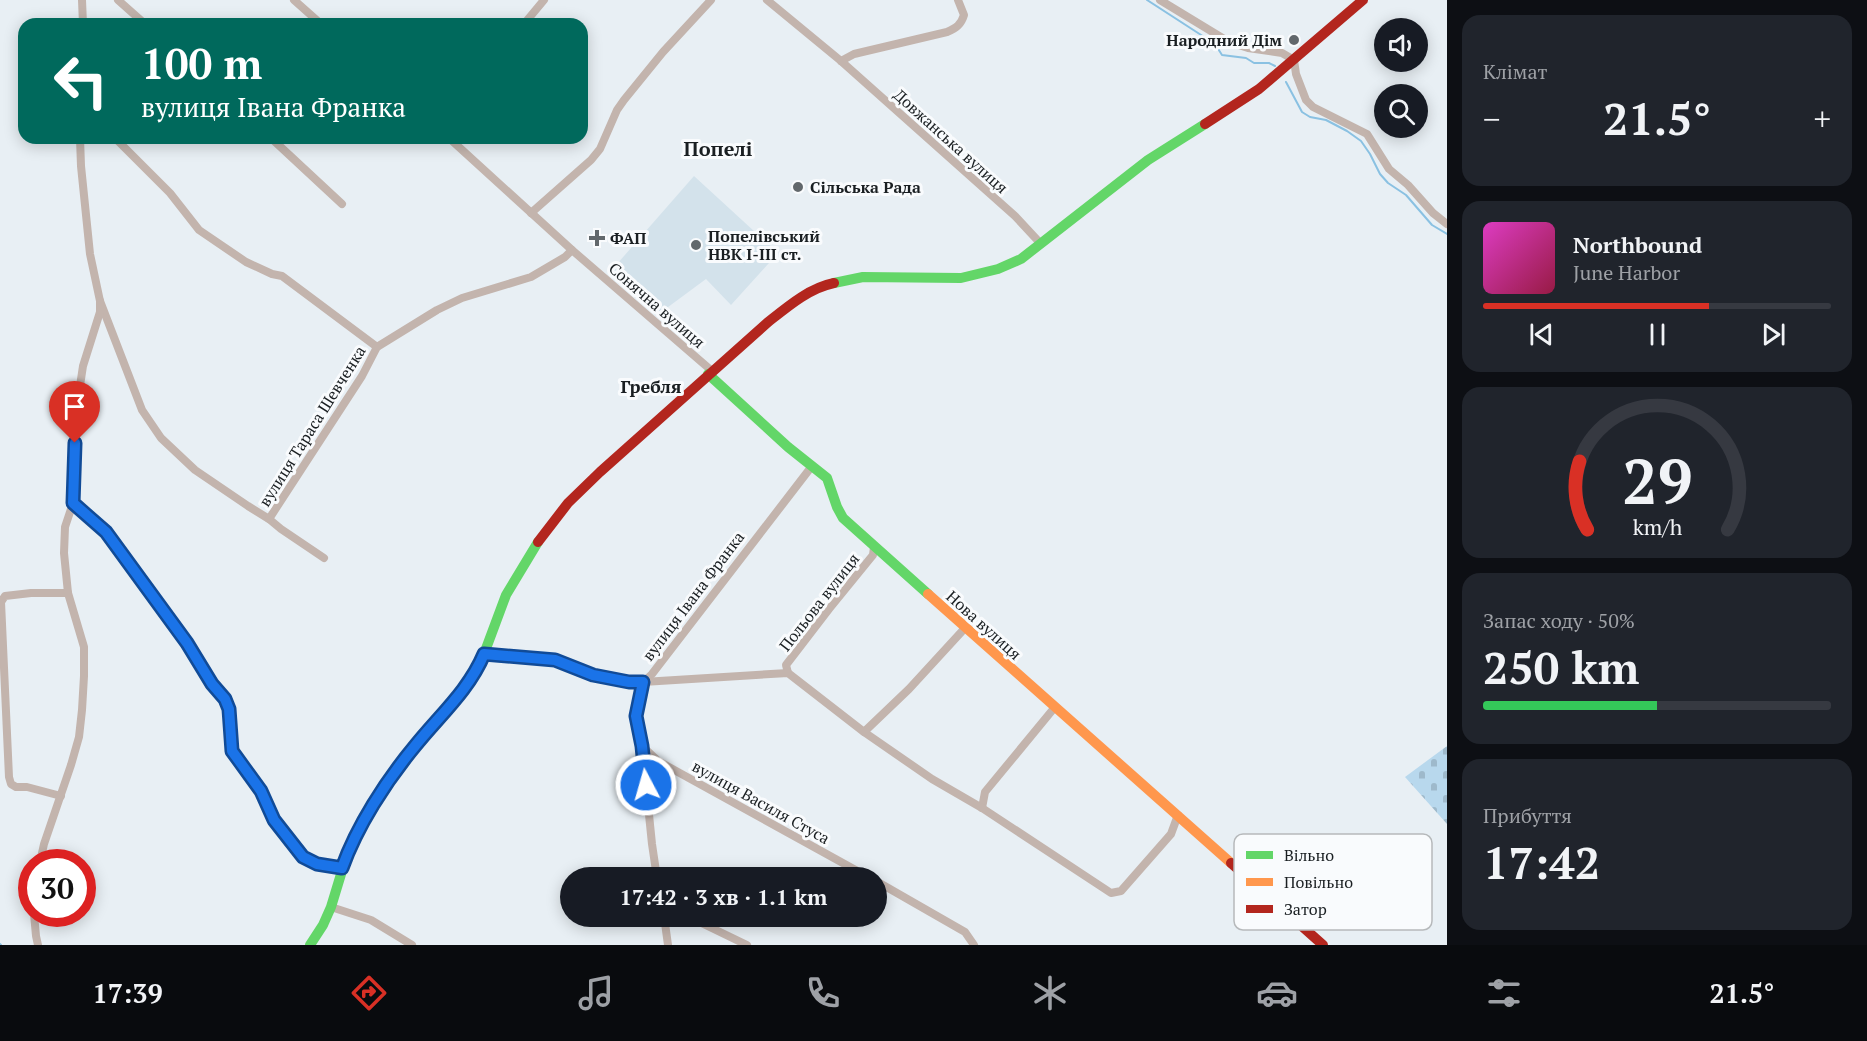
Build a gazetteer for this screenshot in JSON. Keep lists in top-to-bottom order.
{
  "streets": {
    "main road": ["Нова вулиця"],
    "street": [
      "Довжанська вулиця",
      "Сонячна вулиця",
      "вулиця Тараса Шевченка",
      "вулиця Івана Франка",
      "Польова вулиця",
      "вулиця Василя Стуса"
    ]
  },
  "crossings": [
    ["Сонячна вулиця", "вулиця Тараса Шевченка"],
    ["Сонячна вулиця", "Нова вулиця"],
    ["вулиця Івана Франка", "Польова вулиця"],
    ["вулиця Івана Франка", "Нова вулиця"],
    ["Польова вулиця", "Нова вулиця"]
  ],
  "districts": ["Попелі", "Гребля"],
  "places": {
    "other": ["Народний Дім", "Сільська Рада", "Попелівський НВК І-ІІІ ст."],
    "health": ["ФАП"]
  },
  "legend": ["Вільно", "Повільно", "Затор"],
  "page": {
    "tile": [
      "Клімат",
      ["Запас ходу · 50%", "250 km"],
      ["Прибуття", "17:42"]
    ],
    "turn": ["100 m", "вулиця Івана Франка"],
    "heat": ["−", "21.5°", "+"],
    "song": ["Northbound", "June Harbor"],
    "limit": "30",
    "trip": "17:42 · 3 хв · 1.1 km",
    "tabs": ["17:39", "21.5°"],
    "gauge": ["29", "km/h"]
  }
}
